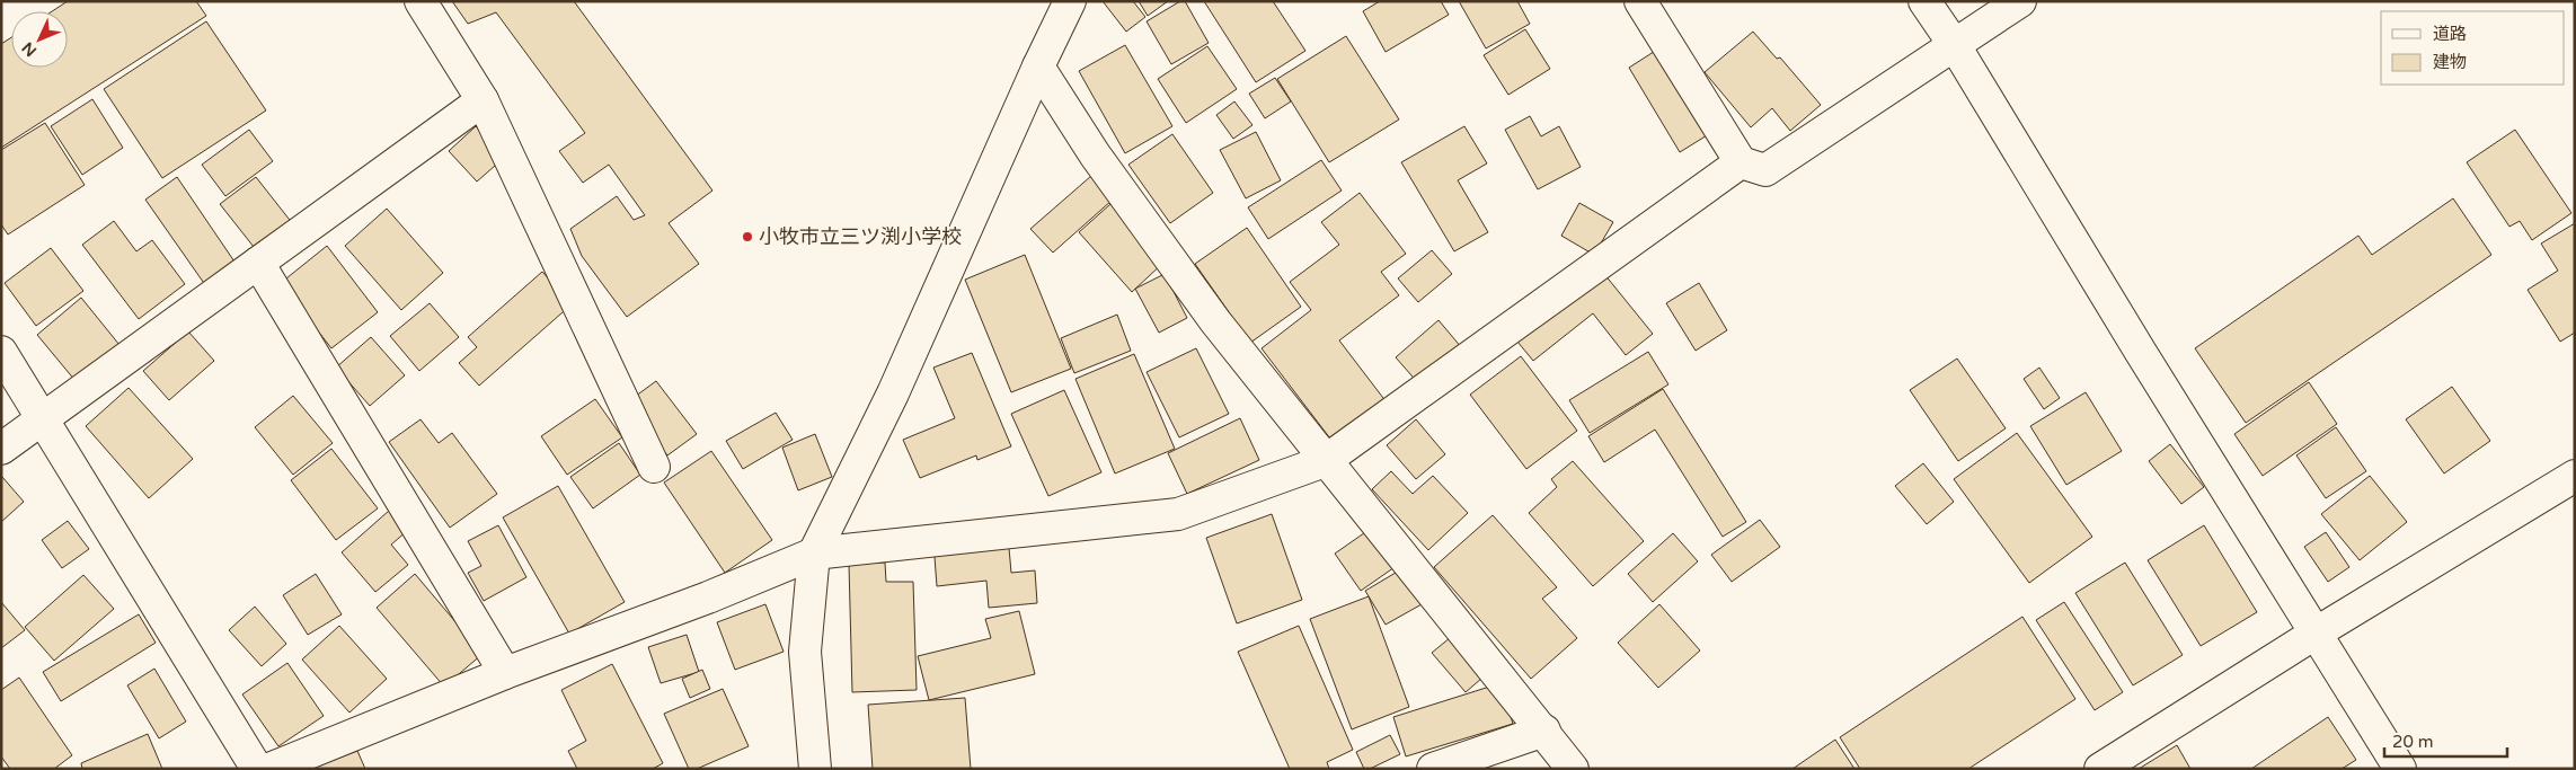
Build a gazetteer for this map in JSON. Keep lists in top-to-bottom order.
{
  "places": ["小牧市立三ツ渕小学校"],
  "legend": ["道路", "建物"],
  "scale_bar": "20 m",
  "north": "bottom left"
}
